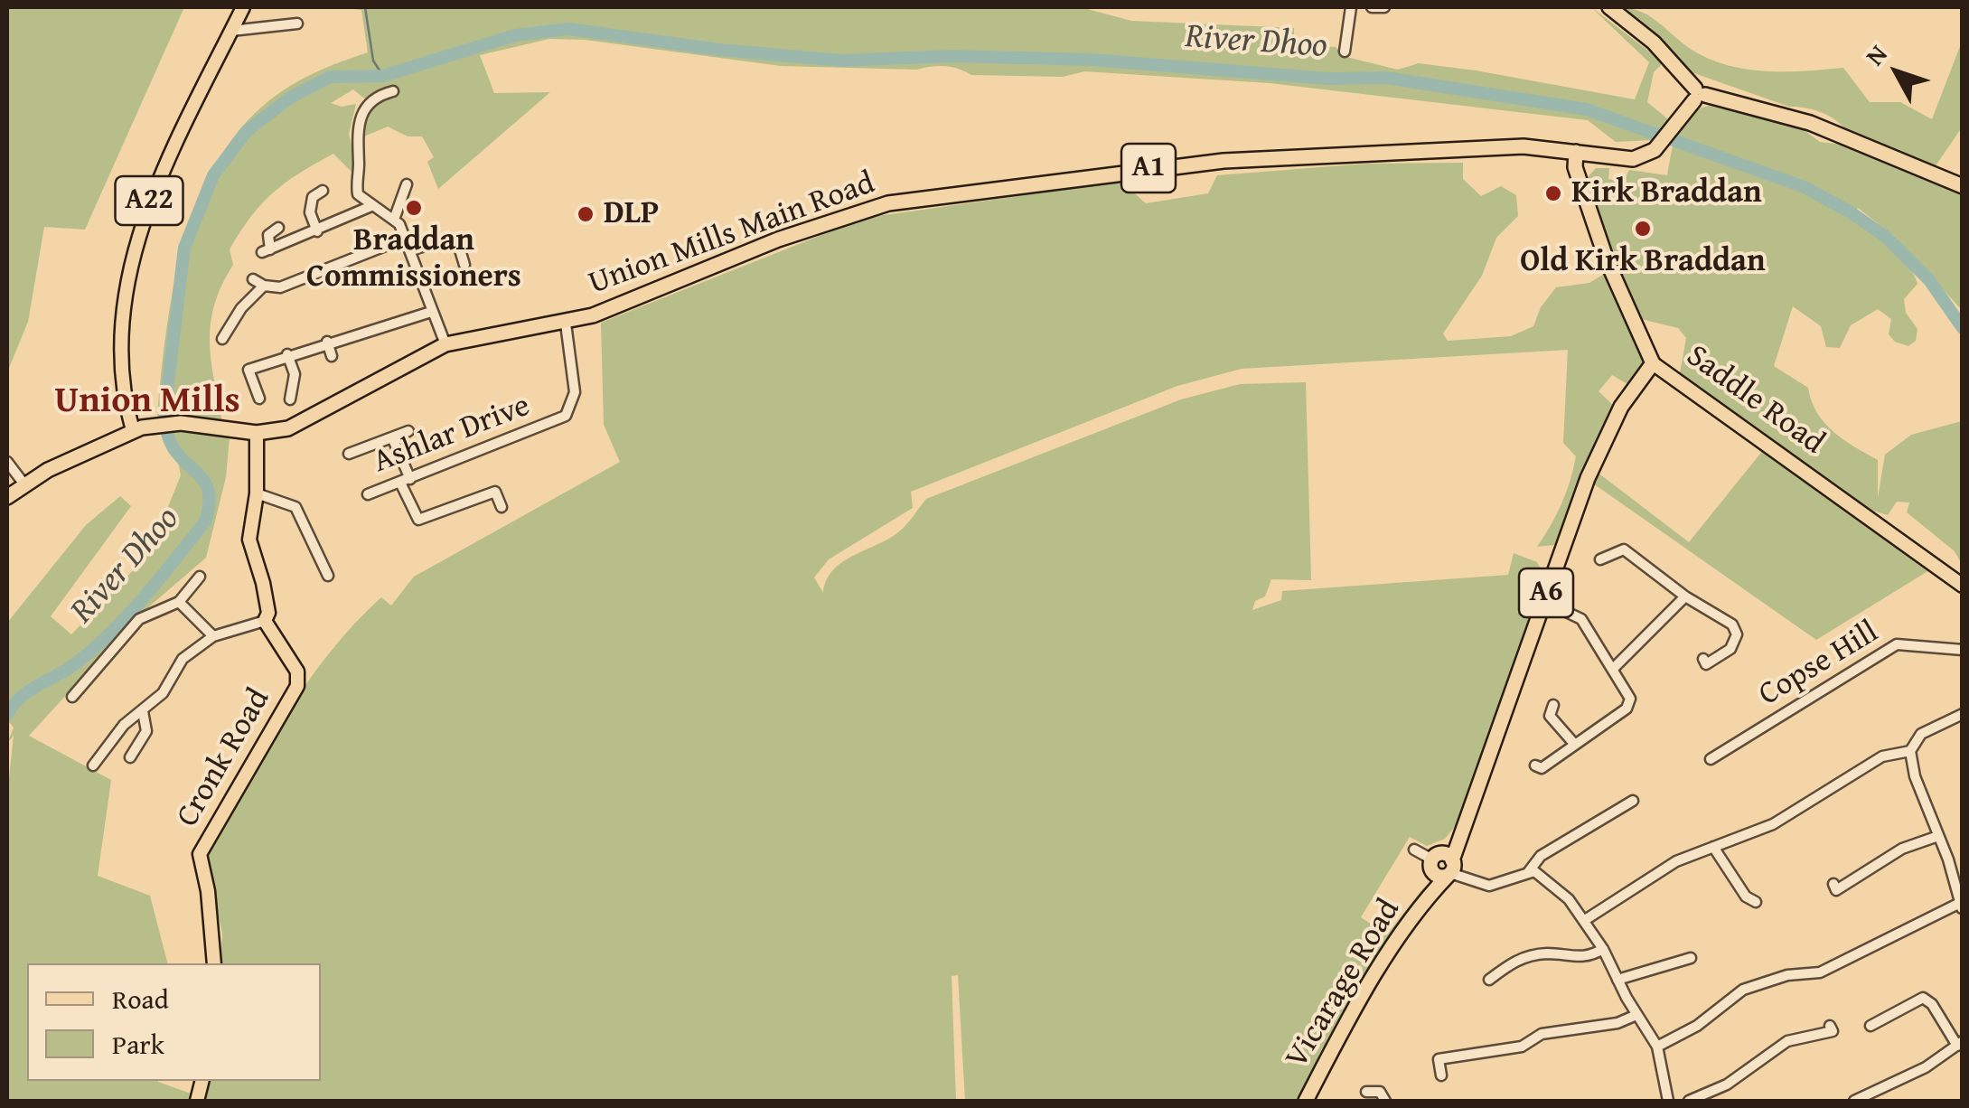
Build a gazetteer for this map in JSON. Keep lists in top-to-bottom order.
{
  "streets": {
    "highway": [
      "A1",
      "Union Mills Main Road",
      "Saddle Road",
      "A6",
      "Vicarage Road"
    ],
    "main road": ["A22", "Cronk Road"],
    "street": ["Ashlar Drive", "Copse Hill"]
  },
  "crossings": [
    ["A1", "Union Mills Main Road"],
    ["A22", "Union Mills Main Road"],
    ["Union Mills Main Road", "Saddle Road"],
    ["Union Mills Main Road", "Ashlar Drive"],
    ["Saddle Road", "Vicarage Road"]
  ],
  "districts": ["Union Mills"],
  "water": ["River Dhoo"],
  "places": [
    "Kirk Braddan",
    "Braddan Commissioners",
    "DLP",
    "Old Kirk Braddan"
  ],
  "legend": ["Road", "Park"],
  "north": "top left"
}
